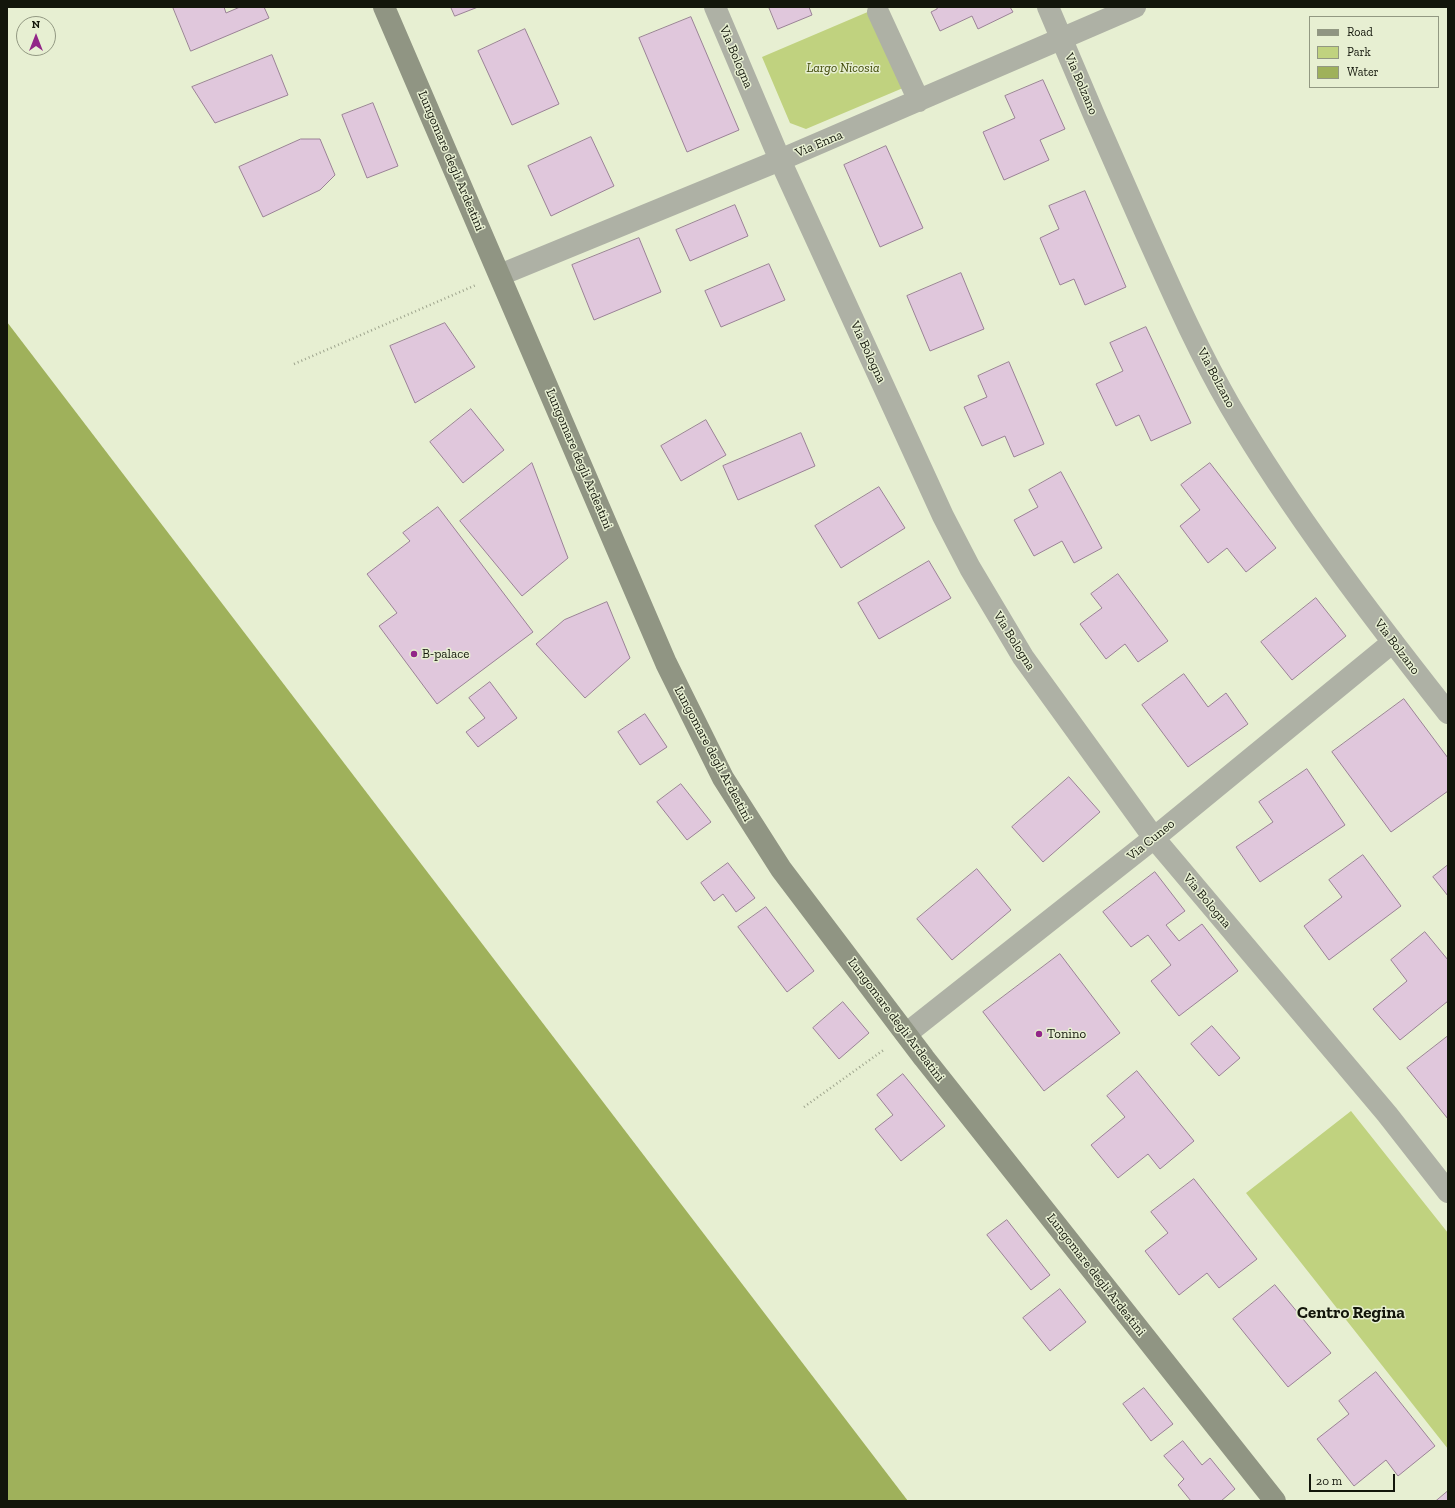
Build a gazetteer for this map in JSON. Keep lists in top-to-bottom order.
{
  "streets": {
    "main road": ["Lungomare degli Ardeatini"],
    "street": [
      "Via Bologna",
      "Via Bolzano",
      "Via Enna",
      "Via Cuneo"
    ]
  },
  "crossings": [
    ["Via Bologna", "Via Enna"],
    ["Via Bologna", "Via Cuneo"],
    ["Via Bolzano", "Via Enna"],
    ["Via Bolzano", "Via Cuneo"],
    ["Via Enna", "Lungomare degli Ardeatini"],
    ["Lungomare degli Ardeatini", "Via Cuneo"]
  ],
  "districts": ["Centro Regina"],
  "parks": ["Largo Nicosia"],
  "places": ["B-palace", "Tonino"],
  "legend": ["Road", "Park", "Water"],
  "scale_bar": "20 m",
  "north": "top"
}
